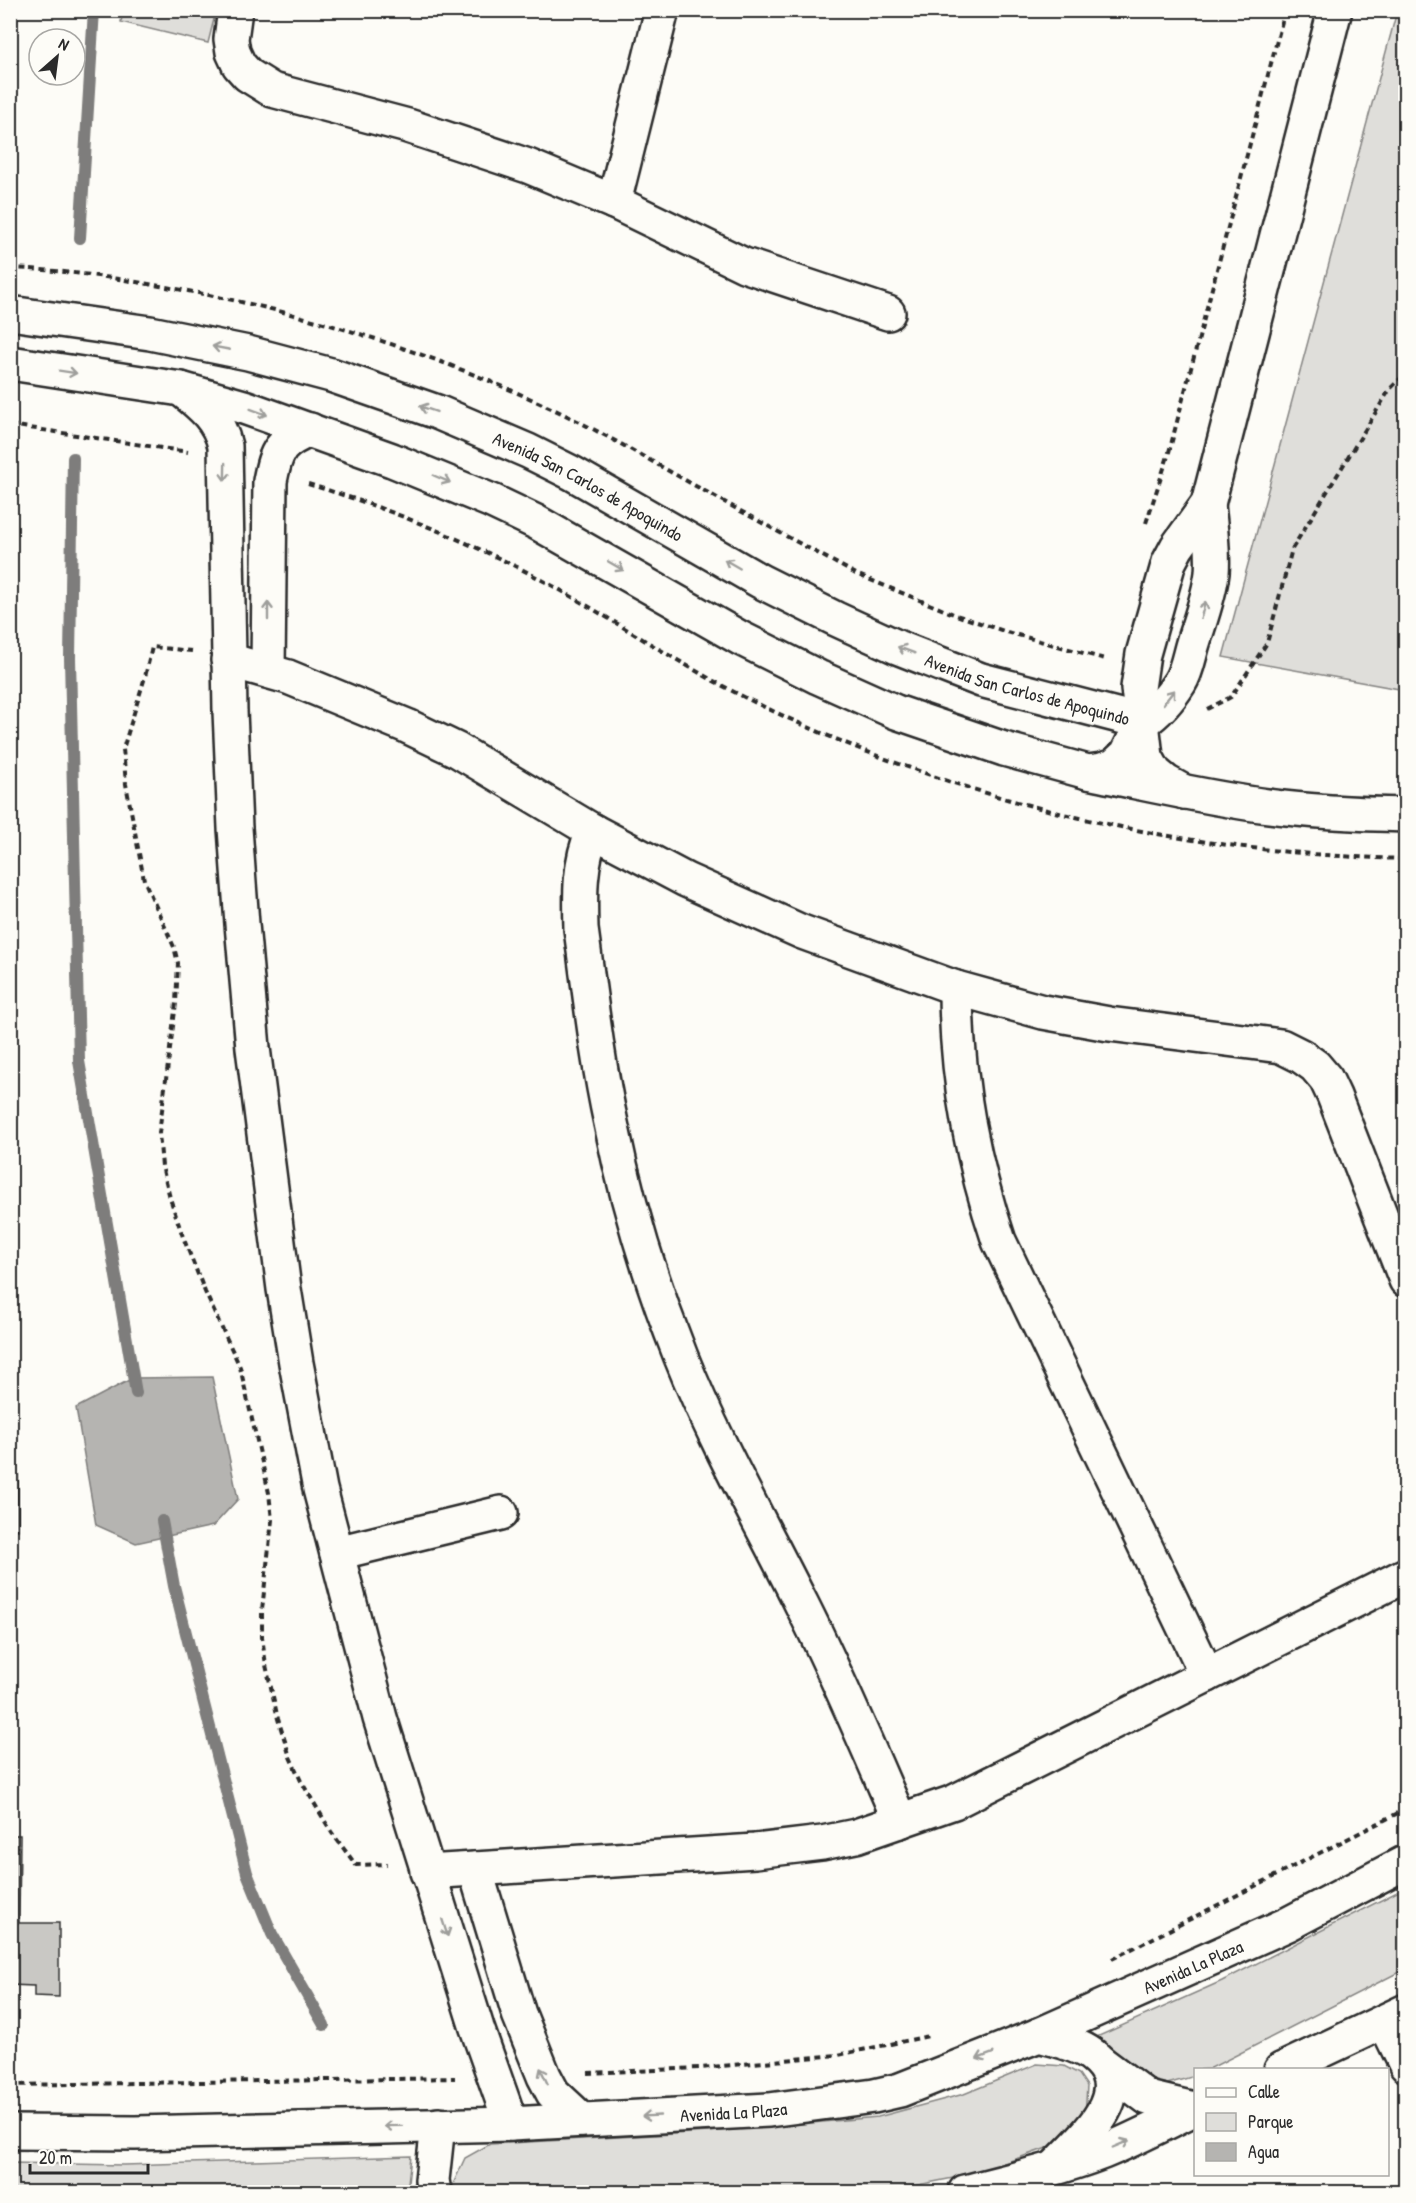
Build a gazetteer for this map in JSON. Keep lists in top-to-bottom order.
{
  "streets": {
    "street": ["Avenida San Carlos de Apoquindo", "Avenida La Plaza"]
  },
  "legend": ["Calle", "Parque", "Agua"],
  "scale_bar": "20 m",
  "north": "top right"
}
